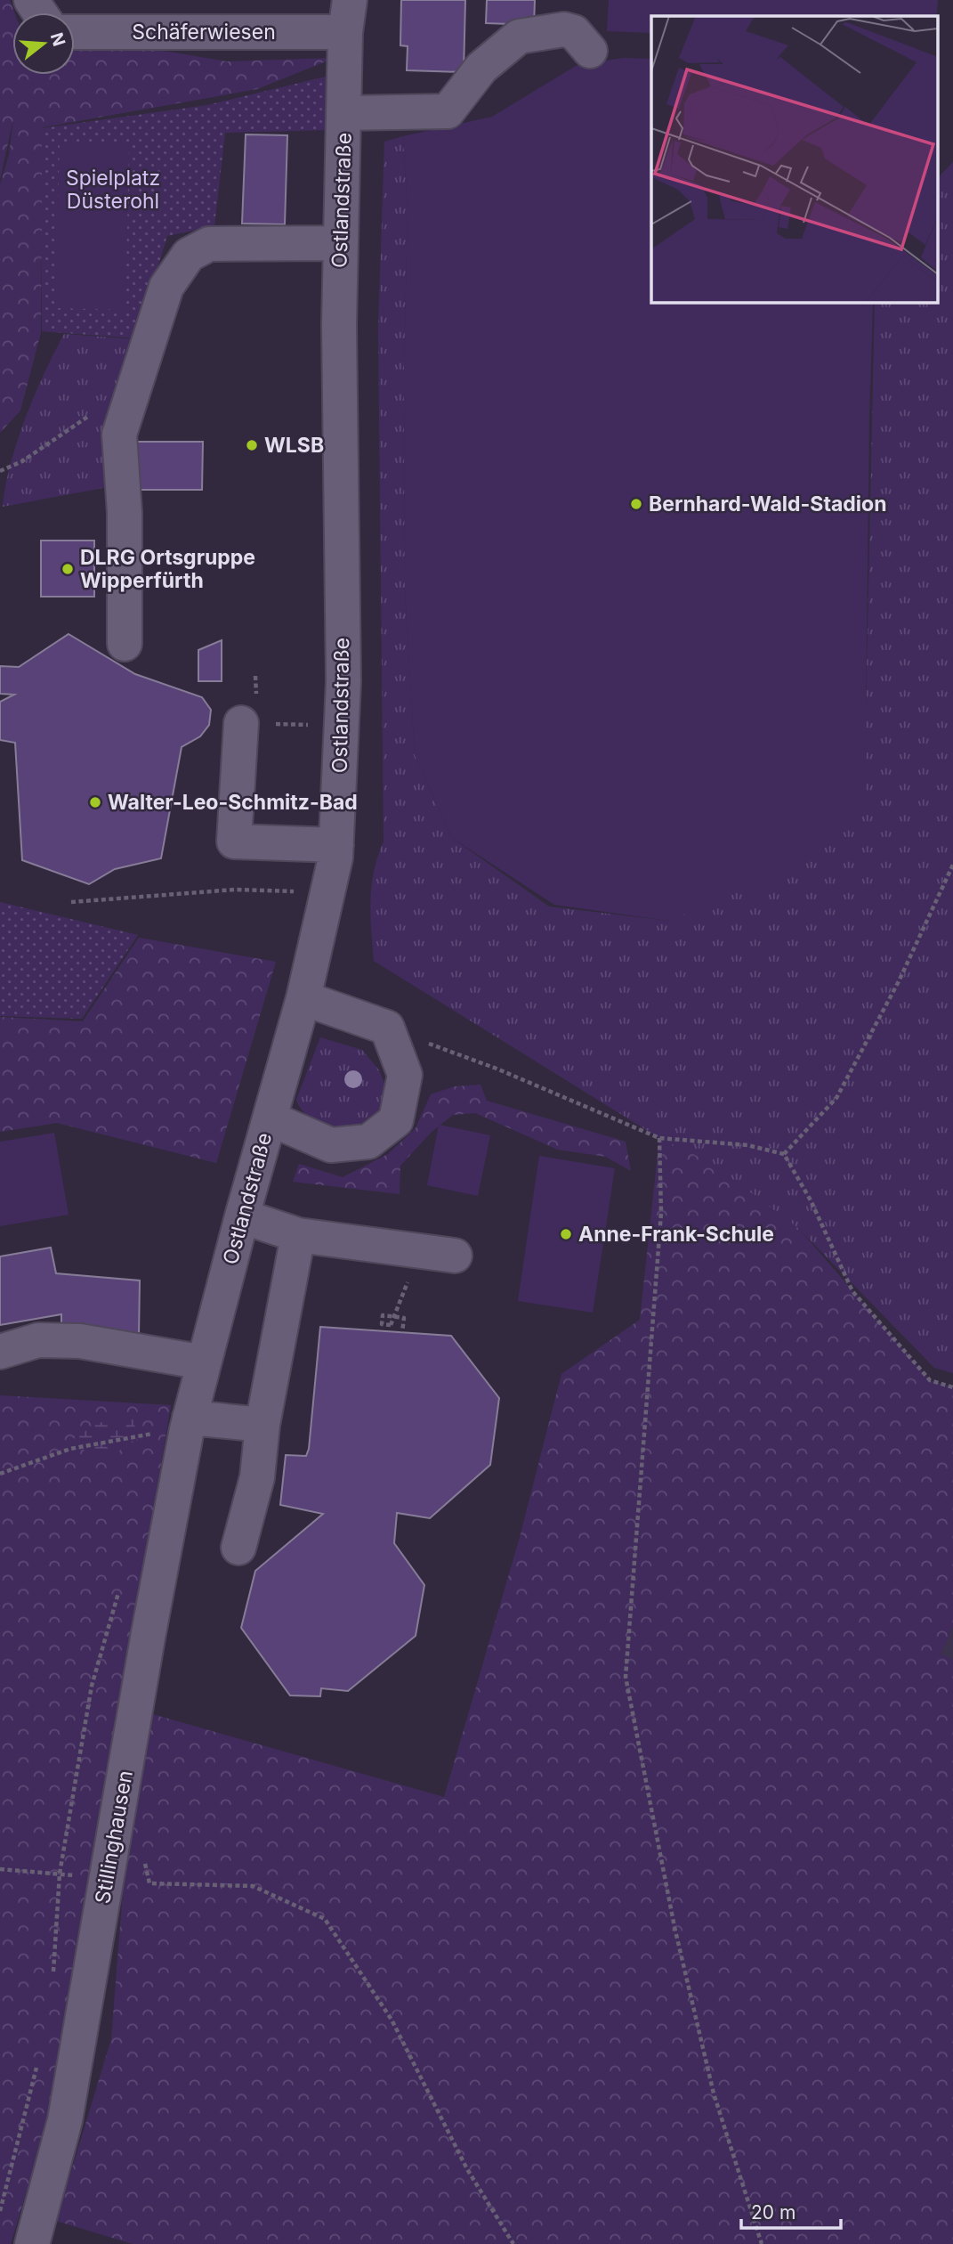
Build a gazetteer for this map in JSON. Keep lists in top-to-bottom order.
{
  "streets": {
    "street": ["Schäferwiesen", "Ostlandstraße", "Stillinghausen"]
  },
  "crossings": [
    ["Schäferwiesen", "Ostlandstraße"],
    ["Ostlandstraße", "Stillinghausen"]
  ],
  "parks": ["Spielplatz Düsterohl"],
  "places": [
    "WLSB",
    "Bernhard-Wald-Stadion",
    "DLRG Ortsgruppe Wipperfürth",
    "Walter-Leo-Schmitz-Bad",
    "Anne-Frank-Schule"
  ],
  "scale_bar": "20 m",
  "north": "right"
}
